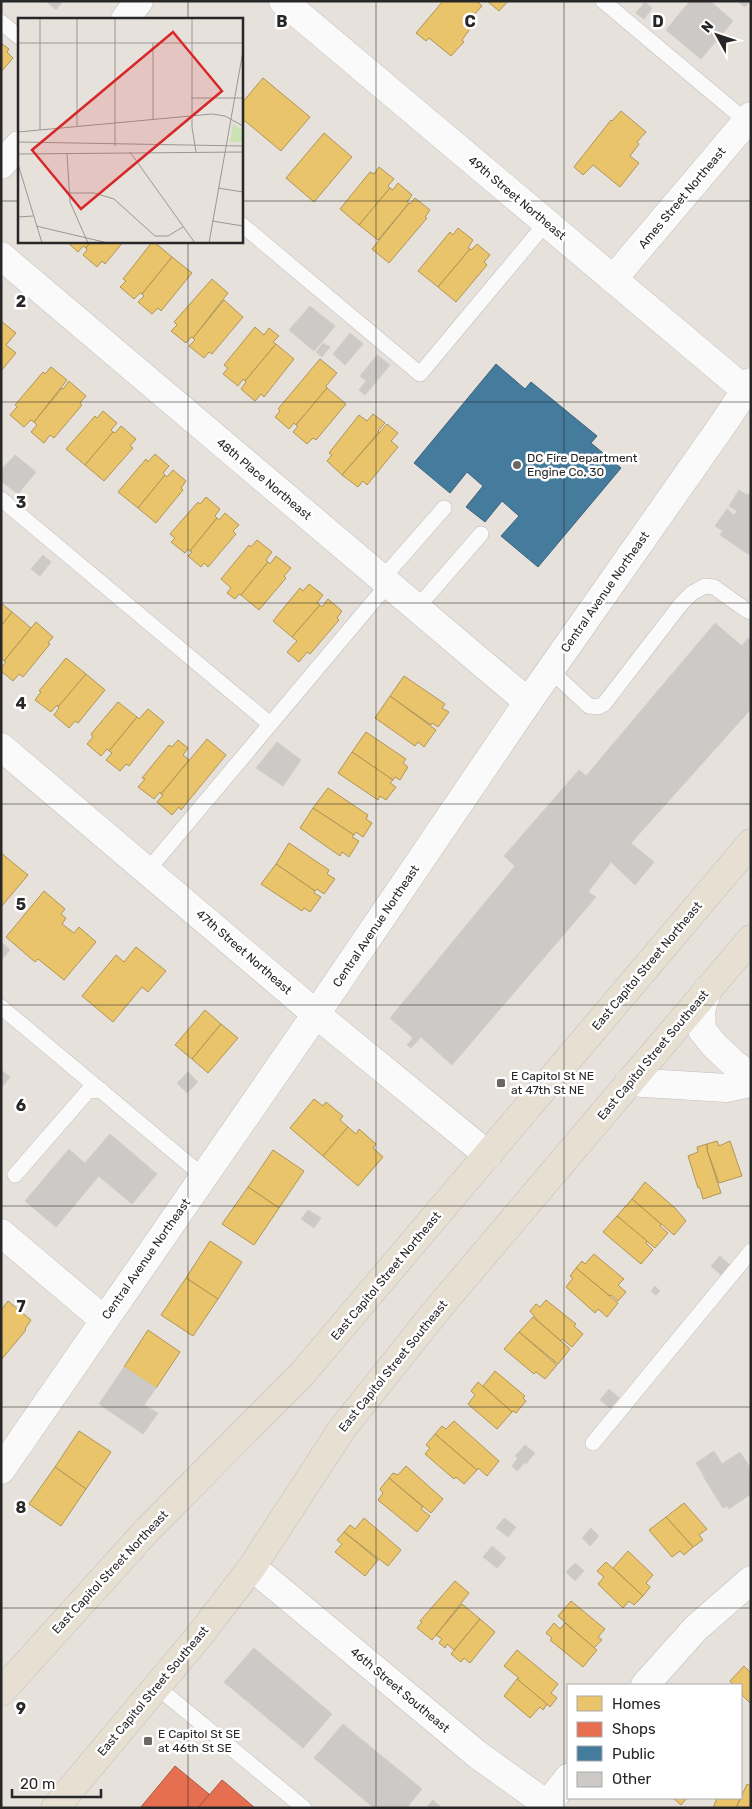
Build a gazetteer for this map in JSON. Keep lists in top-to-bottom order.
{
  "streets": {
    "main road": ["East Capitol Street Northeast", "East Capitol Street Southeast"],
    "street": [
      "49th Street Northeast",
      "Ames Street Northeast",
      "48th Place Northeast",
      "Central Avenue Northeast",
      "47th Street Northeast",
      "46th Street Southeast"
    ]
  },
  "crossings": [
    ["49th Street Northeast", "Ames Street Northeast"],
    ["49th Street Northeast", "Central Avenue Northeast"],
    ["48th Place Northeast", "Central Avenue Northeast"],
    ["Central Avenue Northeast", "47th Street Northeast"],
    ["47th Street Northeast", "East Capitol Street Northeast"],
    ["East Capitol Street Southeast", "46th Street Southeast"]
  ],
  "places": {
    "other": ["DC Fire Department Engine Co. 30"],
    "transit": ["E Capitol St NE at 47th St NE", "E Capitol St SE at 46th St SE"]
  },
  "legend": [
    "Homes",
    "Shops",
    "Public",
    "Other"
  ],
  "scale_bar": "20 m",
  "north": "top left",
  "grid": {
    "columns": ["B", "C", "D"],
    "rows": [
      "2",
      "3",
      "4",
      "5",
      "6",
      "7",
      "8",
      "9"
    ]
  }
}
